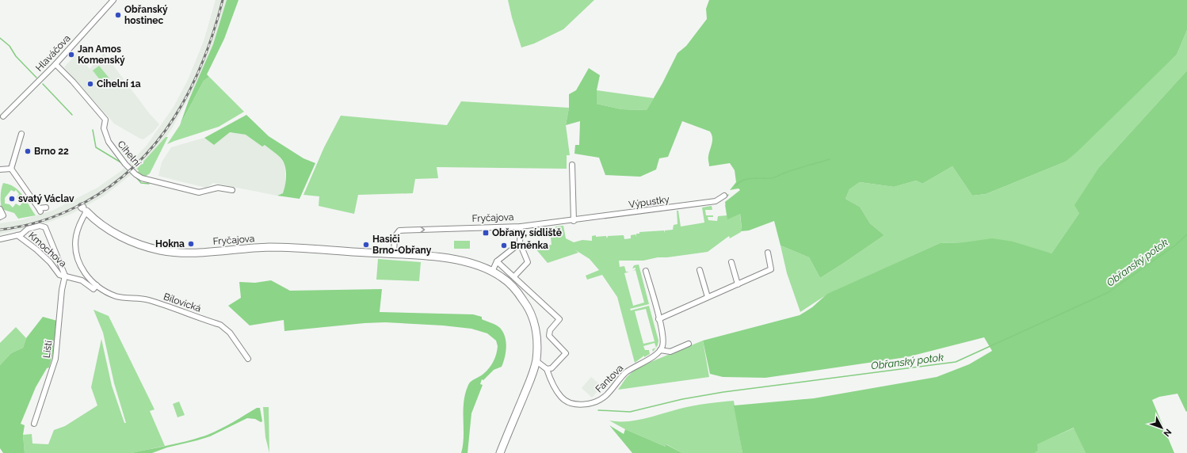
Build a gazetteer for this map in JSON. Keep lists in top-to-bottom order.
{
  "streets": {
    "main road": ["Fryčajova"],
    "street": [
      "Hlaváčova",
      "Cihelní",
      "Výpustky",
      "Kmochova",
      "Bílovická",
      "Liští",
      "Fantova"
    ]
  },
  "crossings": [
    ["Hlaváčova", "Cihelní"],
    ["Výpustky", "Fryčajova"],
    ["Fryčajova", "Bílovická"],
    ["Kmochova", "Bílovická"],
    ["Kmochova", "Liští"],
    ["Bílovická", "Liští"]
  ],
  "water": ["Obřanský potok"],
  "places": {
    "other": [
      "Obřanský hostinec",
      "Jan Amos Komenský",
      "Cihelní 1a",
      "Brno 22",
      "svatý Václav",
      "Hokna",
      "Hasiči Brno-Obřany",
      "Brněnka"
    ],
    "transit": ["Obřany, sídliště"]
  },
  "north": "bottom right"
}
